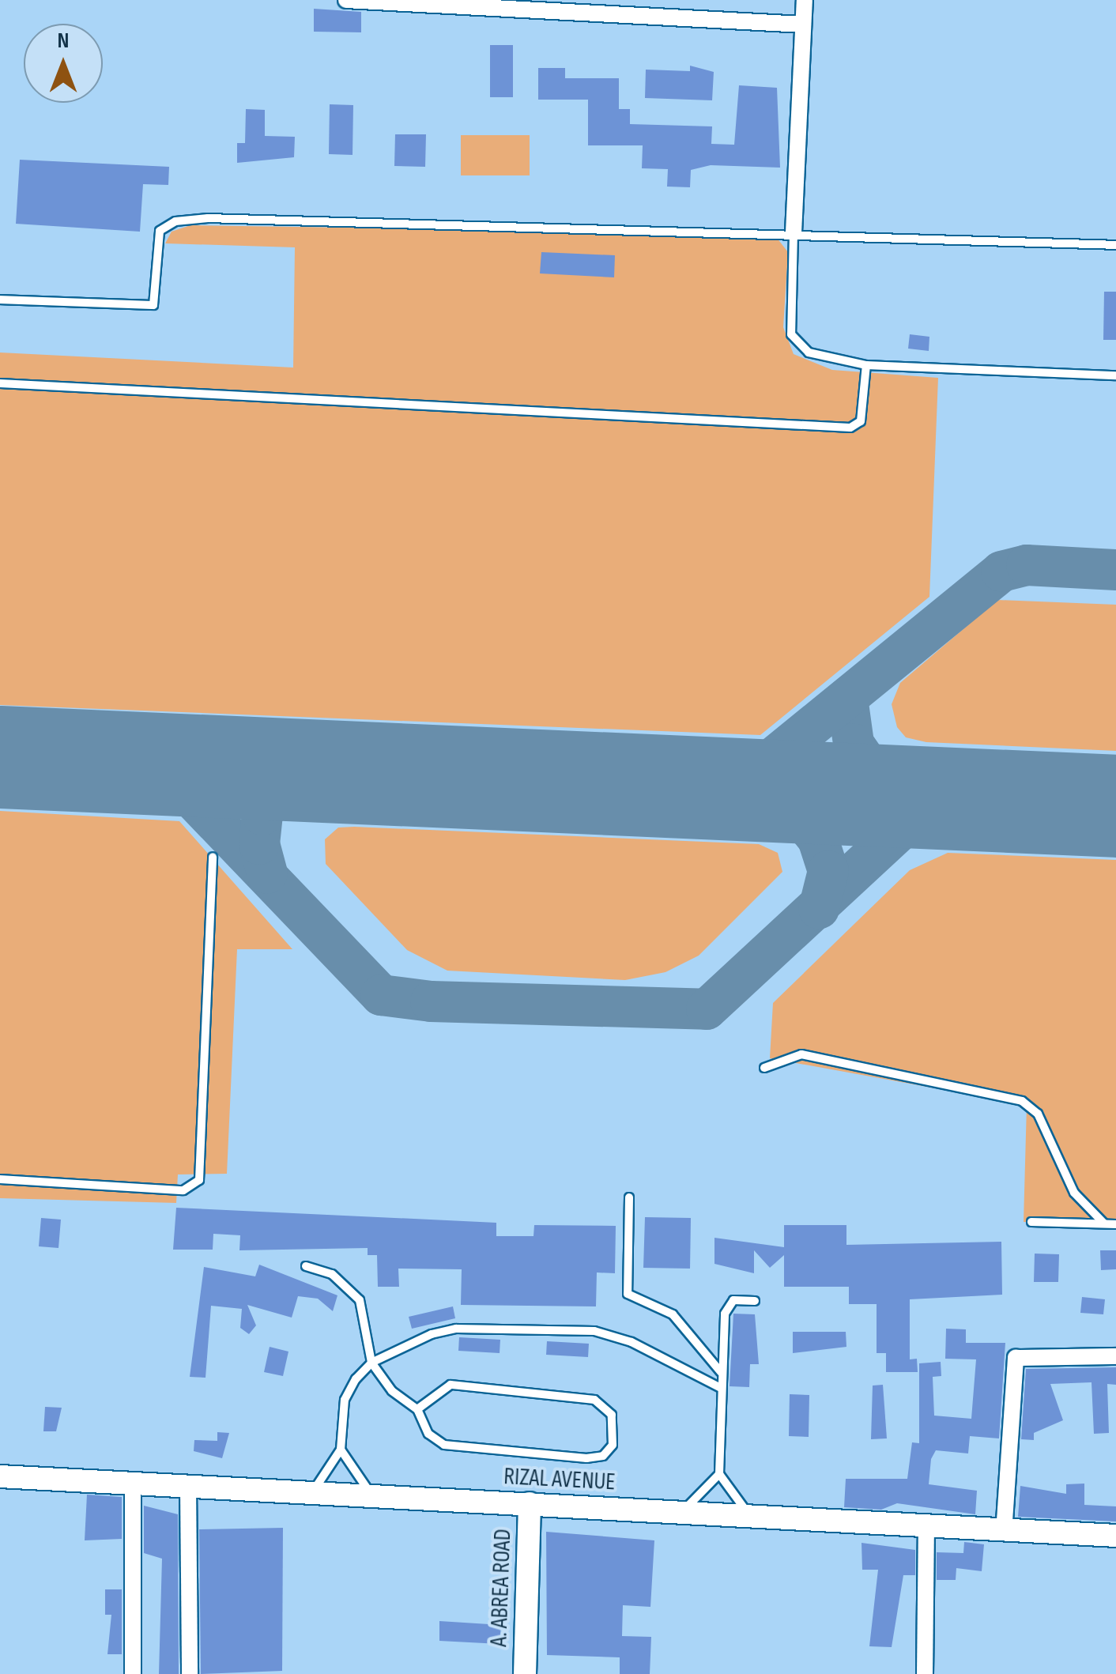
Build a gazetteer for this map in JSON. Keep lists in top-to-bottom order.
{
  "streets": {
    "street": ["RIZAL AVENUE", "A. ABREA ROAD"]
  },
  "crossings": [
    ["RIZAL AVENUE", "A. ABREA ROAD"]
  ],
  "north": "top"
}
